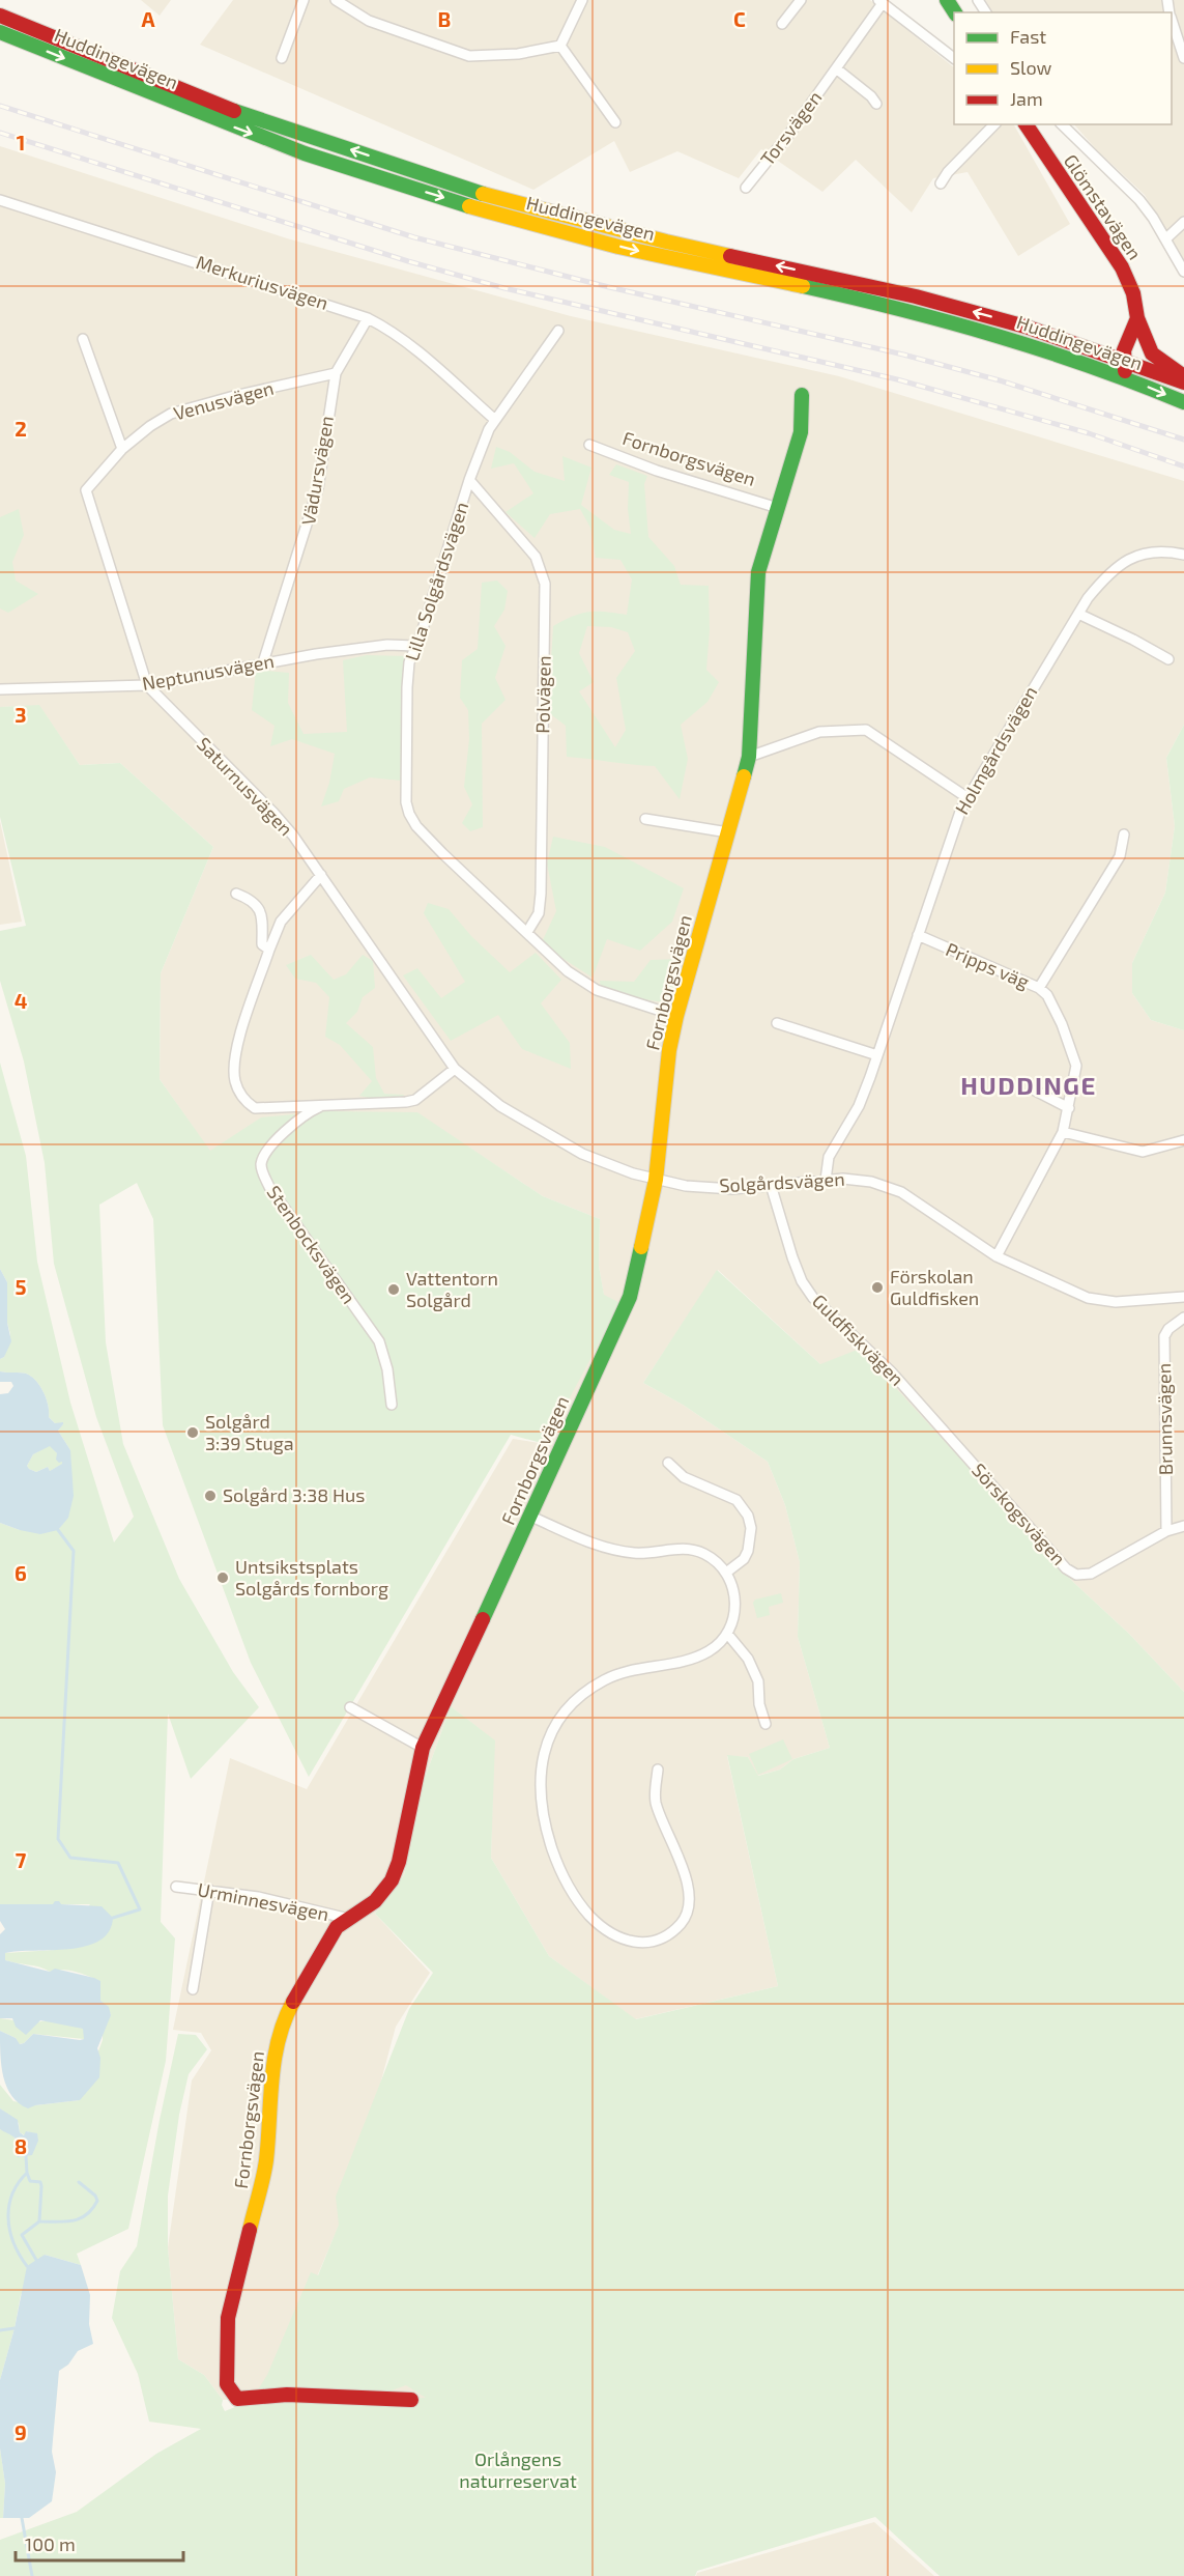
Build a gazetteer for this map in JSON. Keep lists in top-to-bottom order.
{
  "streets": {
    "main road": ["Huddingevägen", "Glömstavägen", "Fornborgsvägen"],
    "street": [
      "Torsvägen",
      "Merkuriusvägen",
      "Venusvägen",
      "Vädursvägen",
      "Lilla Solgårdsvägen",
      "Neptunusvägen",
      "Polvägen",
      "Holmgårdsvägen",
      "Saturnusvägen",
      "Pripps väg",
      "Solgårdsvägen",
      "Stenbocksvägen",
      "Guldfiskvägen",
      "Brunnsvägen",
      "Sörskogsvägen",
      "Urminnesvägen"
    ]
  },
  "crossings": [
    ["Merkuriusvägen", "Vädursvägen"],
    ["Merkuriusvägen", "Lilla Solgårdsvägen"],
    ["Venusvägen", "Vädursvägen"],
    ["Venusvägen", "Saturnusvägen"],
    ["Fornborgsvägen", "Lilla Solgårdsvägen"],
    ["Fornborgsvägen", "Solgårdsvägen"],
    ["Fornborgsvägen", "Urminnesvägen"],
    ["Vädursvägen", "Neptunusvägen"],
    ["Lilla Solgårdsvägen", "Neptunusvägen"],
    ["Lilla Solgårdsvägen", "Polvägen"],
    ["Neptunusvägen", "Saturnusvägen"],
    ["Holmgårdsvägen", "Pripps väg"],
    ["Holmgårdsvägen", "Solgårdsvägen"],
    ["Saturnusvägen", "Solgårdsvägen"],
    ["Saturnusvägen", "Stenbocksvägen"],
    ["Pripps väg", "Solgårdsvägen"],
    ["Solgårdsvägen", "Stenbocksvägen"],
    ["Solgårdsvägen", "Guldfiskvägen"],
    ["Guldfiskvägen", "Sörskogsvägen"],
    ["Brunnsvägen", "Sörskogsvägen"]
  ],
  "districts": ["HUDDINGE"],
  "parks": ["Orlångens naturreservat"],
  "places": [
    "Förskolan Guldfisken",
    "Vattentorn Solgård",
    "Solgård 3:39 Stuga",
    "Solgård 3:38 Hus",
    "Untsikstsplats Solgårds fornborg"
  ],
  "legend": ["Fast", "Slow", "Jam"],
  "scale_bar": "100 m",
  "grid": {
    "columns": ["A", "B", "C"],
    "rows": [
      "1",
      "2",
      "3",
      "4",
      "5",
      "6",
      "7",
      "8",
      "9"
    ]
  }
}
